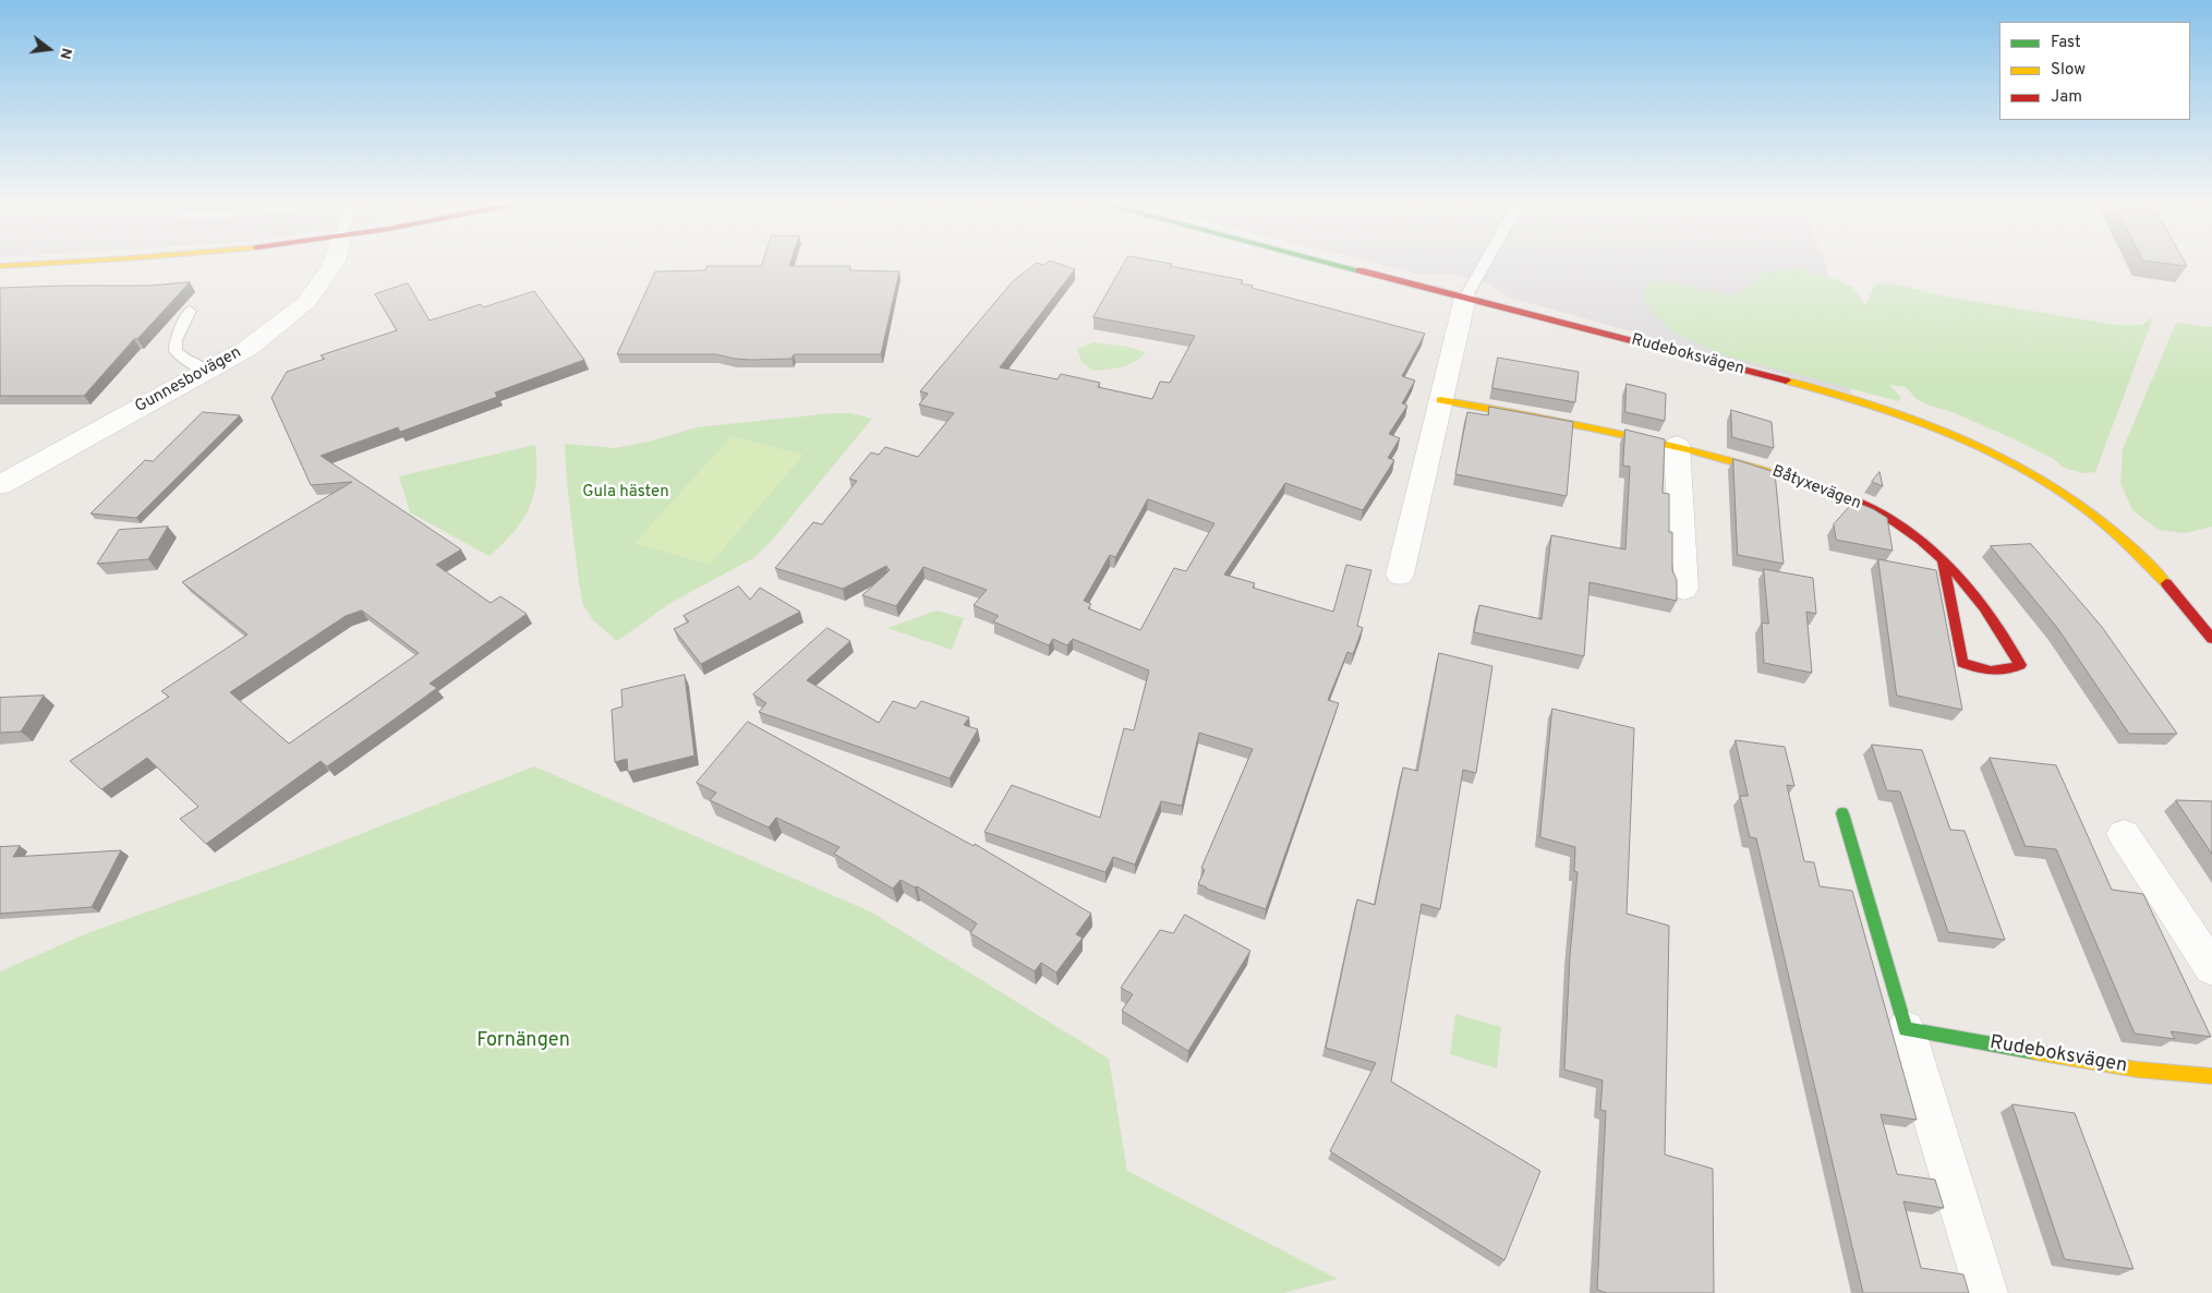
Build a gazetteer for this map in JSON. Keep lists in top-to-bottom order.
{
  "streets": {
    "street": ["Rudeboksvägen", "Gunnesbovägen", "Båtyxevägen"]
  },
  "parks": ["Gula hästen", "Fornängen"],
  "legend": ["Fast", "Slow", "Jam"],
  "north": "right"
}
